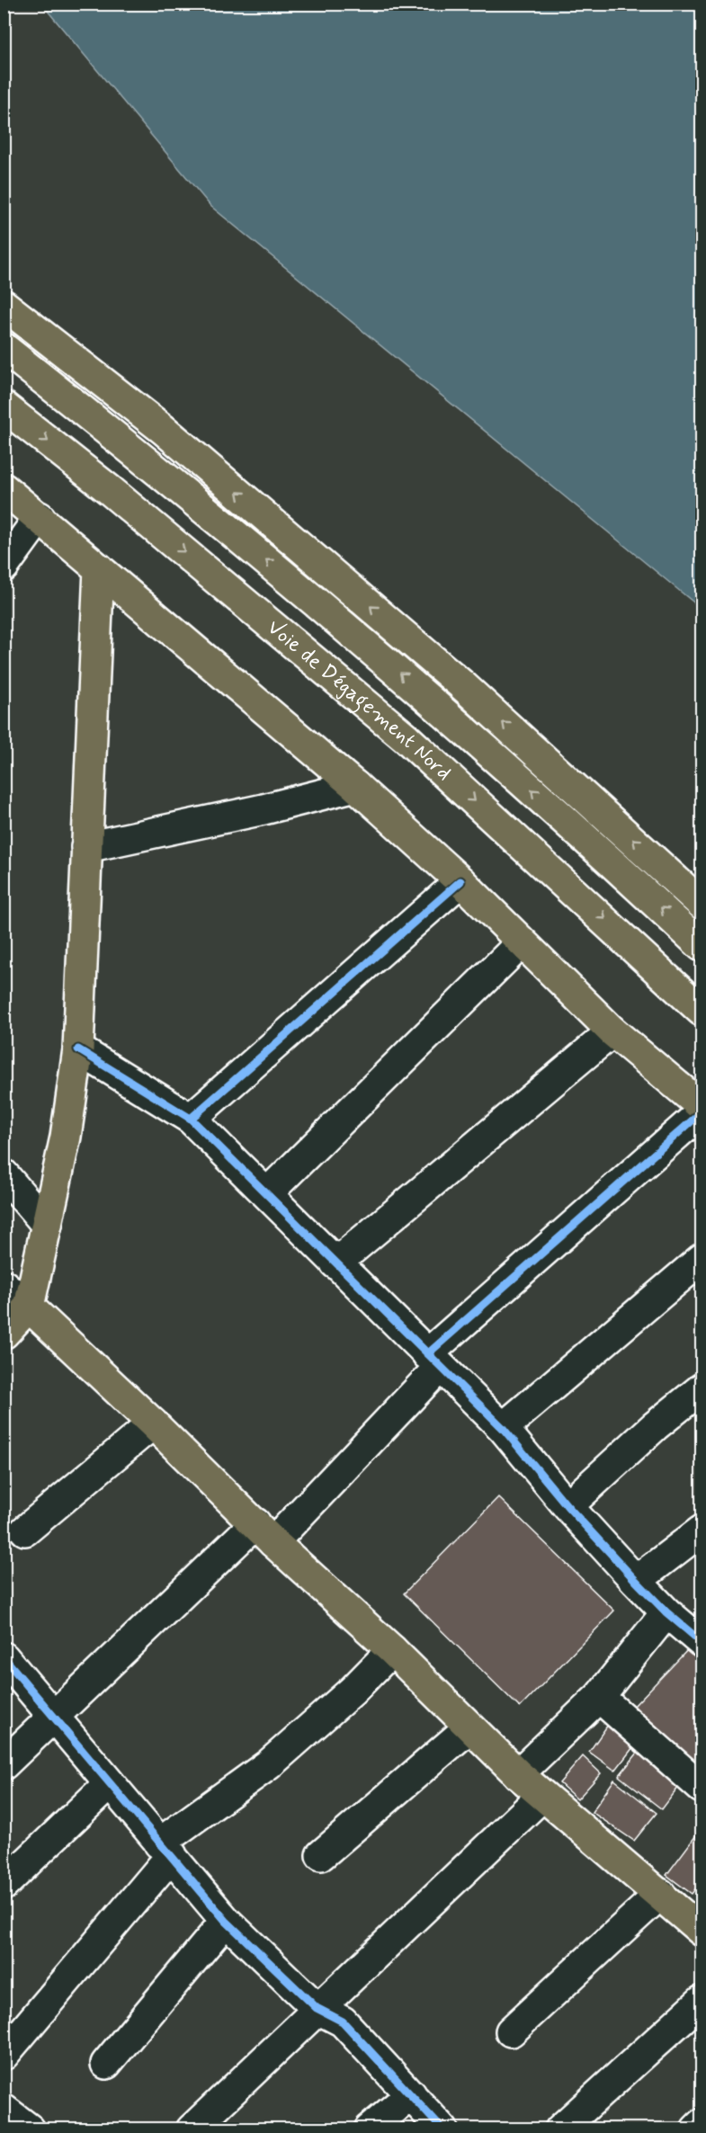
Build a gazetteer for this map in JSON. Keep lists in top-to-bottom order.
{
  "streets": {
    "main road": ["Voie de Dégagement Nord"]
  }
}
